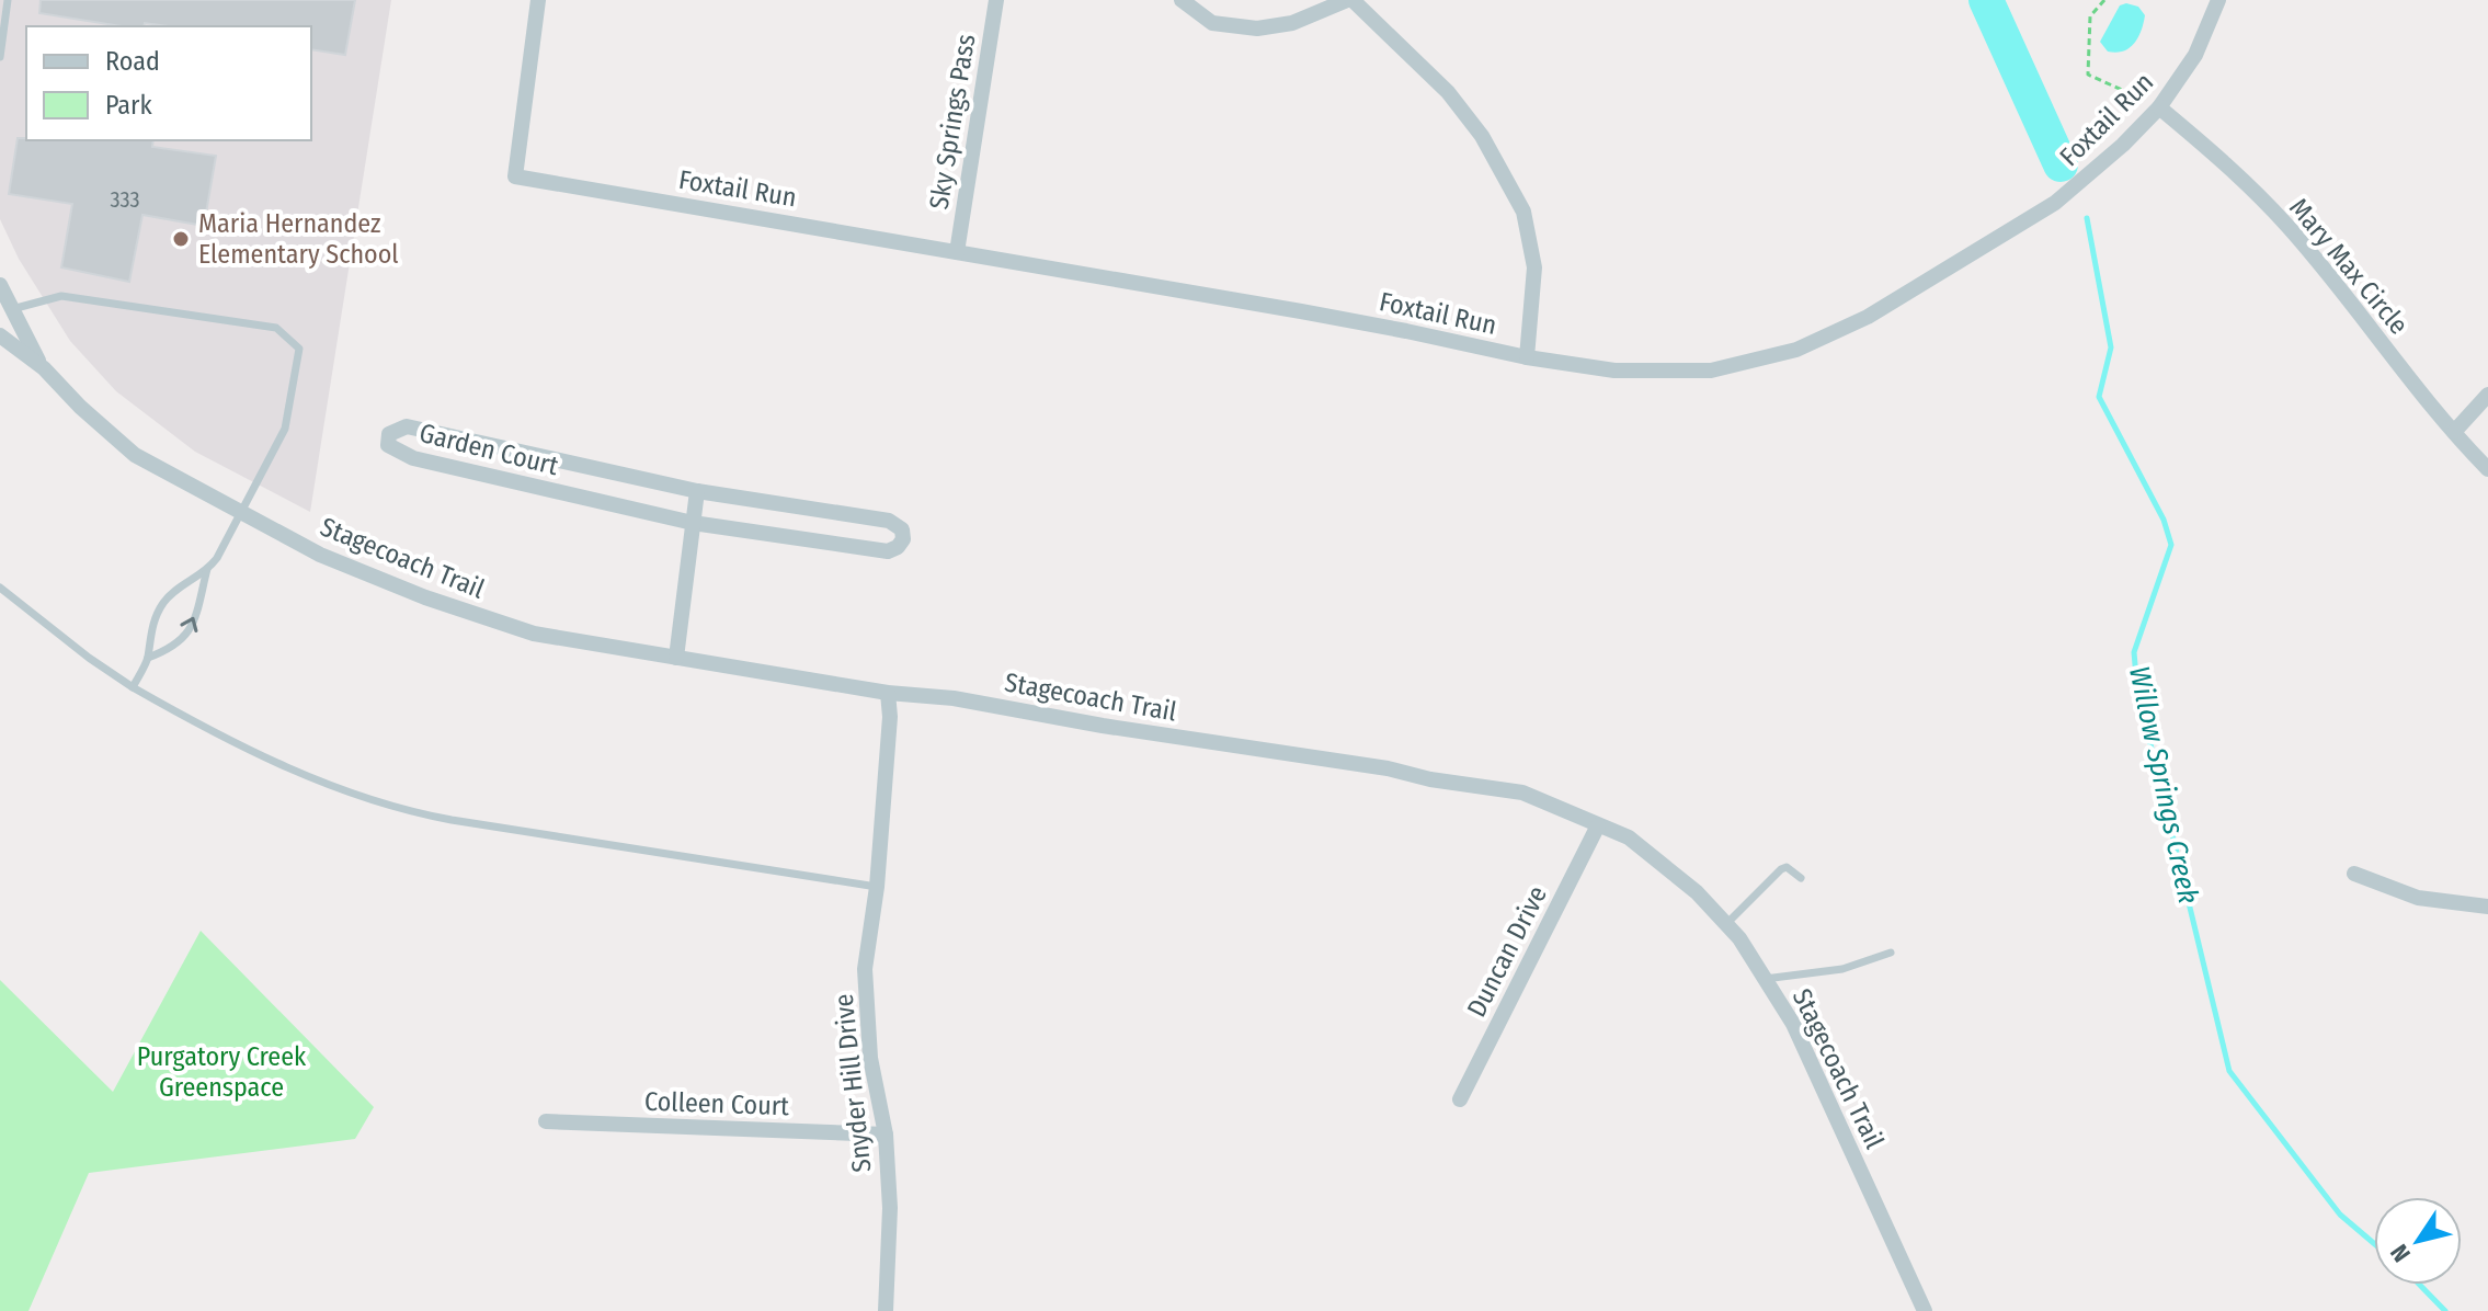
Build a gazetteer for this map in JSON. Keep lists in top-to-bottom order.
{
  "streets": {
    "street": [
      "Foxtail Run",
      "Sky Springs Pass",
      "Mary Max Circle",
      "Garden Court",
      "Stagecoach Trail",
      "Duncan Drive",
      "Snyder Hill Drive",
      "Colleen Court"
    ]
  },
  "crossings": [
    ["Foxtail Run", "Sky Springs Pass"],
    ["Foxtail Run", "Mary Max Circle"],
    ["Stagecoach Trail", "Duncan Drive"],
    ["Stagecoach Trail", "Snyder Hill Drive"],
    ["Snyder Hill Drive", "Colleen Court"]
  ],
  "water": ["Willow Springs Creek"],
  "parks": ["Purgatory Creek Greenspace"],
  "places": ["Maria Hernandez Elementary School"],
  "house_numbers": ["333"],
  "legend": ["Road", "Park"],
  "north": "bottom left"
}
